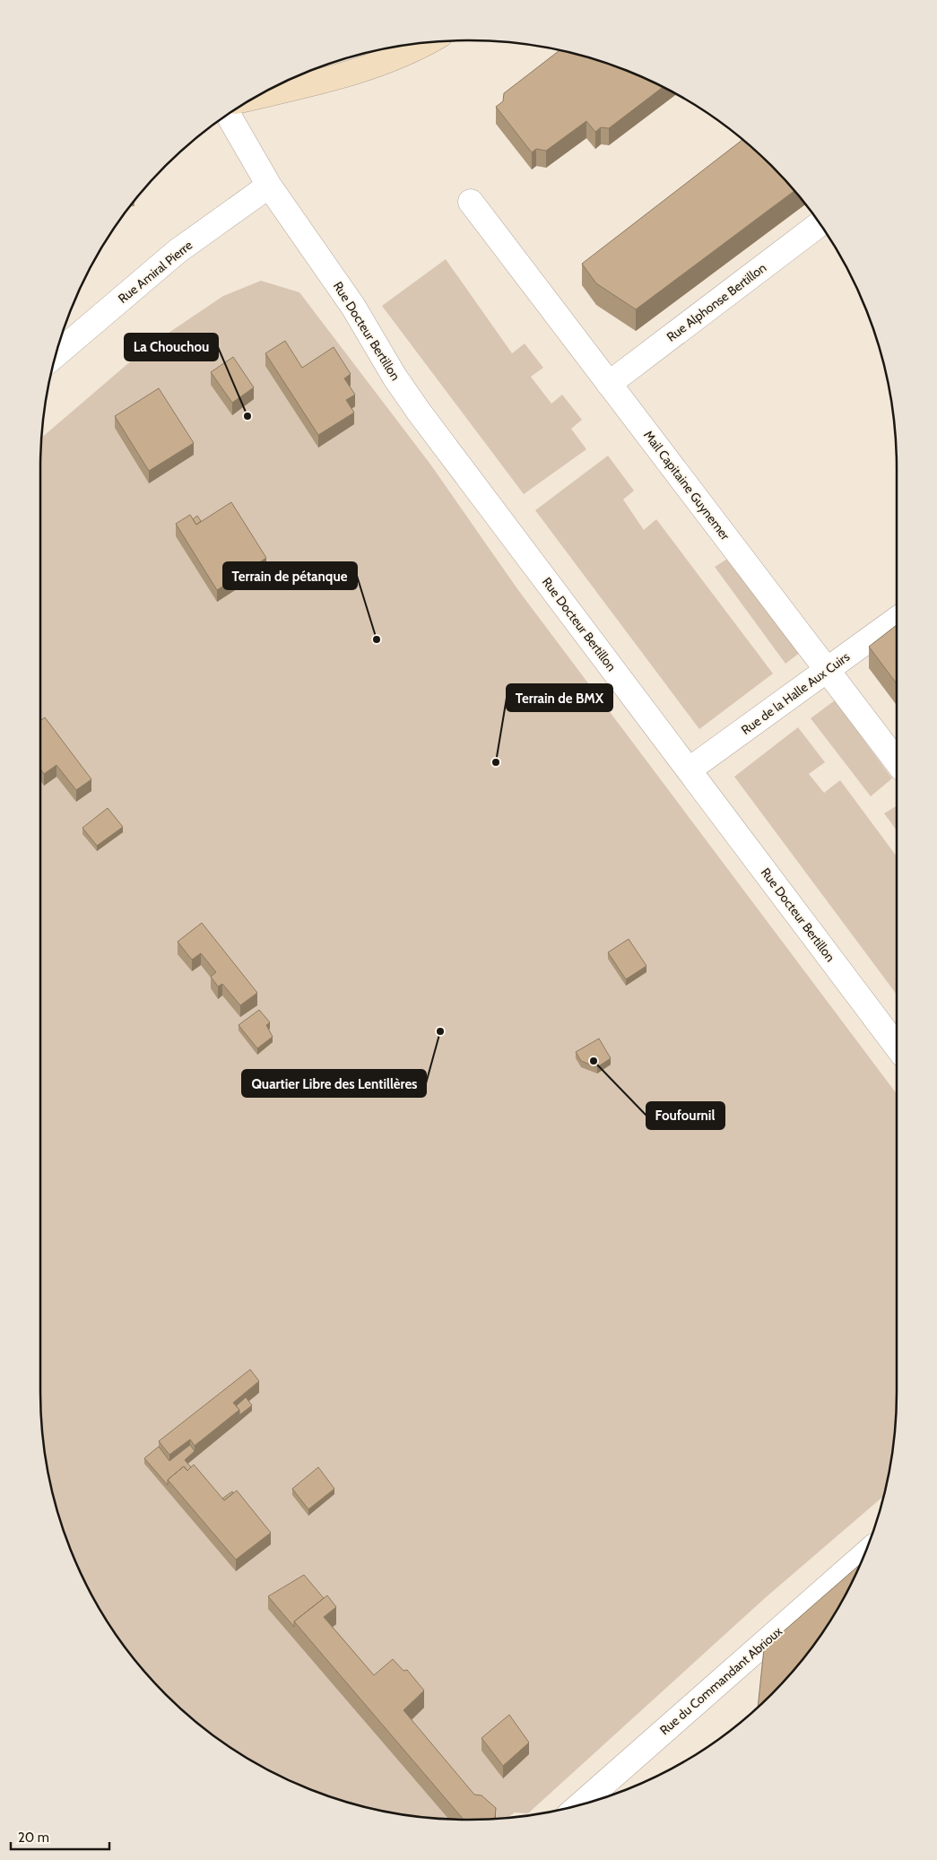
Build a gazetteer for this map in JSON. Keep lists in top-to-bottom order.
{
  "streets": {
    "street": [
      "Rue Amiral Pierre",
      "Rue Alphonse Bertillon",
      "Rue Docteur Bertillon",
      "Mail Capitaine Guynemer",
      "Rue de la Halle Aux Cuirs",
      "Rue du Commandant Abrioux"
    ]
  },
  "crossings": [
    ["Rue Amiral Pierre", "Rue Docteur Bertillon"],
    ["Rue Alphonse Bertillon", "Mail Capitaine Guynemer"],
    ["Rue Docteur Bertillon", "Rue de la Halle Aux Cuirs"],
    ["Mail Capitaine Guynemer", "Rue de la Halle Aux Cuirs"]
  ],
  "places": [
    "La Chouchou",
    "Terrain de pétanque",
    "Terrain de BMX",
    "Quartier Libre des Lentillères",
    "Foufournil"
  ],
  "scale_bar": "20 m"
}
